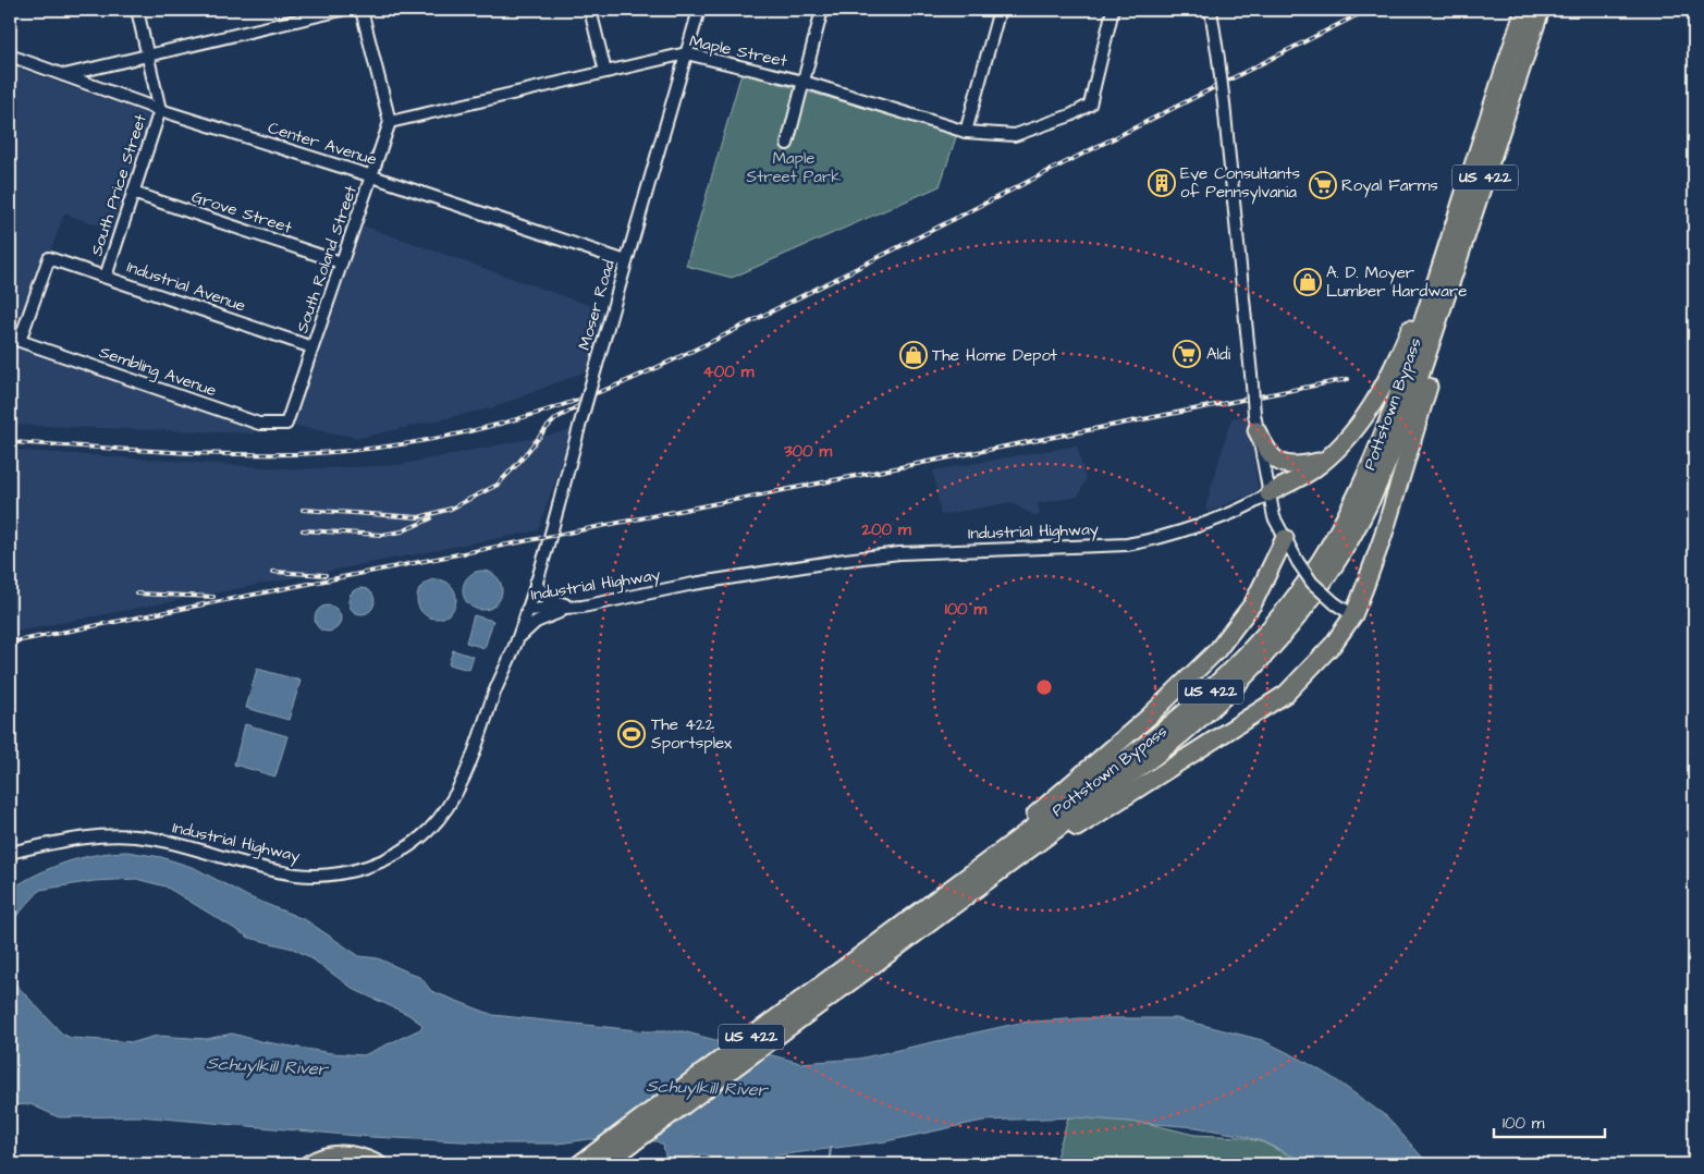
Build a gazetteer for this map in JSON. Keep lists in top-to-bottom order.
{
  "streets": {
    "highway": ["US 422", "Pottstown Bypass"],
    "street": [
      "Maple Street",
      "Center Avenue",
      "South Price Street",
      "Grove Street",
      "South Roland Street",
      "Industrial Avenue",
      "Moser Road",
      "Sembling Avenue",
      "Industrial Highway"
    ]
  },
  "crossings": [
    ["Maple Street", "South Roland Street"],
    ["Maple Street", "Moser Road"],
    ["Center Avenue", "South Price Street"],
    ["Center Avenue", "South Roland Street"],
    ["Center Avenue", "Moser Road"],
    ["US 422", "Pottstown Bypass"],
    ["South Price Street", "Grove Street"],
    ["South Price Street", "Industrial Avenue"],
    ["Grove Street", "South Roland Street"],
    ["South Roland Street", "Industrial Avenue"],
    ["South Roland Street", "Sembling Avenue"],
    ["Industrial Avenue", "Sembling Avenue"],
    ["Moser Road", "Industrial Highway"]
  ],
  "water": ["Schuylkill River"],
  "parks": ["Maple Street Park"],
  "places": {
    "building": ["Eye Consultants of Pennsylvania"],
    "supermarket": ["Royal Farms", "Aldi"],
    "shop": ["A. D. Moyer Lumber Hardware", "The Home Depot"],
    "sports": ["The 422 Sportsplex"]
  },
  "scale_bar": "100 m",
  "rings": [
    "400 m",
    "300 m",
    "200 m",
    "100 m"
  ]
}
